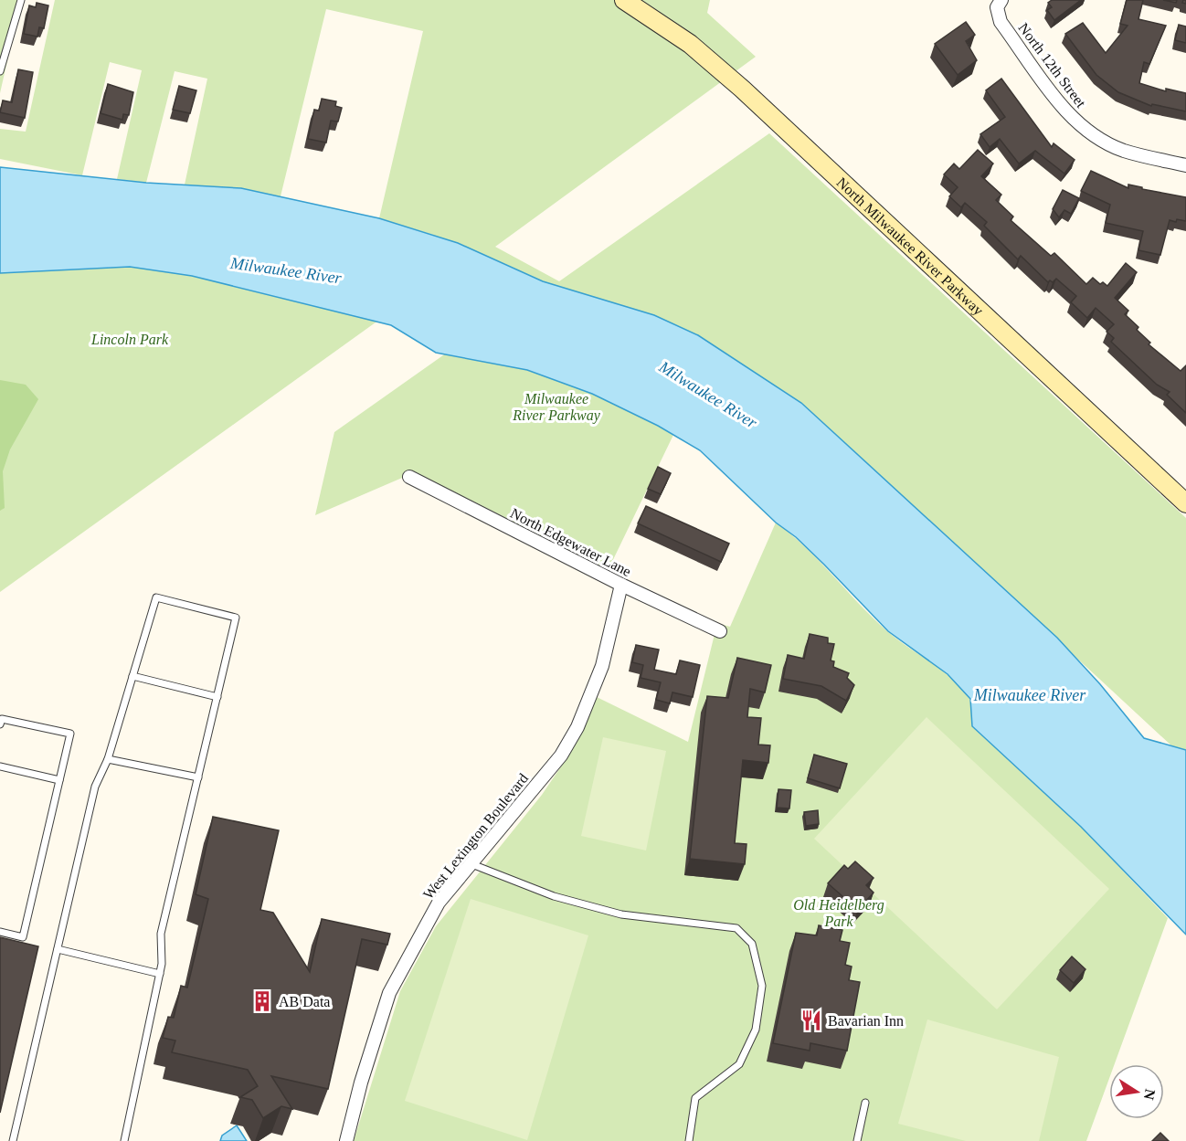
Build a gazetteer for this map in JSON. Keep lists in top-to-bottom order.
{
  "streets": {
    "street": [
      "North 12th Street",
      "North Milwaukee River Parkway",
      "North Edgewater Lane",
      "West Lexington Boulevard"
    ]
  },
  "crossings": [
    ["North Edgewater Lane", "West Lexington Boulevard"]
  ],
  "water": ["Milwaukee River"],
  "parks": ["Lincoln Park", "Milwaukee River Parkway", "Old Heidelberg Park"],
  "places": {
    "building": ["AB Data"],
    "restaurant": ["Bavarian Inn"]
  },
  "north": "right"
}
